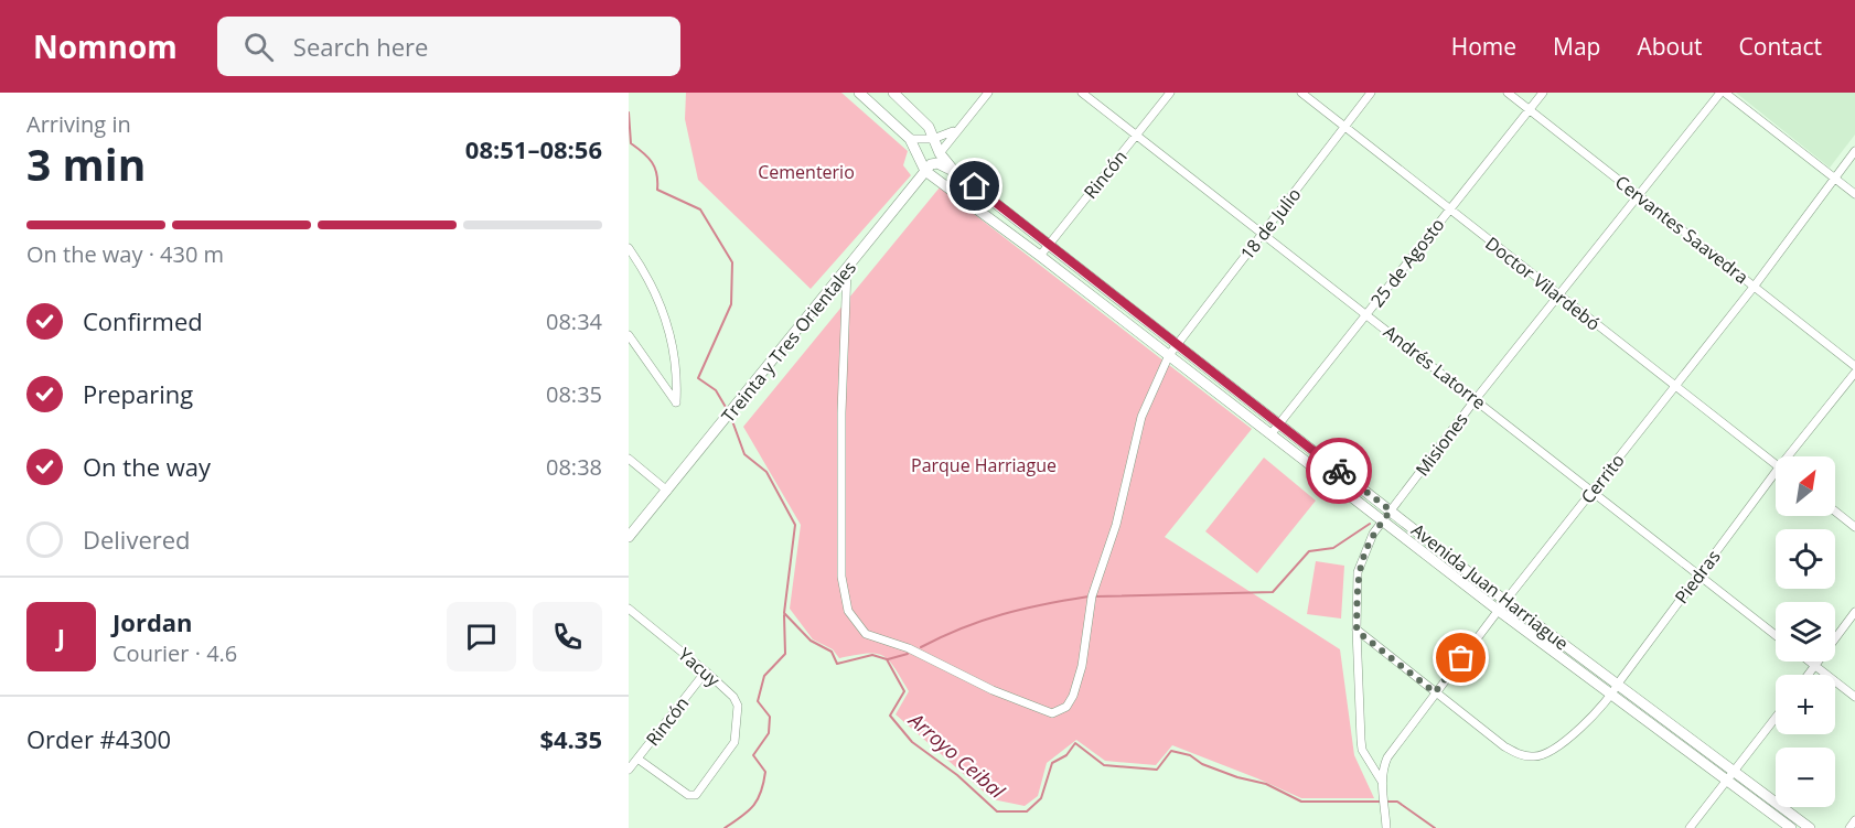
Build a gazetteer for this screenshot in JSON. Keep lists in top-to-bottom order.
{
  "streets": {
    "street": [
      "Rincón",
      "18 de Julio",
      "Cervantes Saavedra",
      "25 de Agosto",
      "Doctor Vilardebó",
      "Treinta y Tres Orientales",
      "Andrés Latorre",
      "Misiones",
      "Cerrito",
      "Piedras",
      "Avenida Juan Harriague",
      "Yacuy"
    ]
  },
  "crossings": [
    ["Rincón", "Andrés Latorre"],
    ["Rincón", "Avenida Juan Harriague"],
    ["Rincón", "Yacuy"],
    ["18 de Julio", "Doctor Vilardebó"],
    ["18 de Julio", "Treinta y Tres Orientales"],
    ["18 de Julio", "Andrés Latorre"],
    ["18 de Julio", "Avenida Juan Harriague"],
    ["Cervantes Saavedra", "25 de Agosto"],
    ["Cervantes Saavedra", "Misiones"],
    ["Cervantes Saavedra", "Cerrito"],
    ["25 de Agosto", "Doctor Vilardebó"],
    ["25 de Agosto", "Andrés Latorre"],
    ["25 de Agosto", "Avenida Juan Harriague"],
    ["Doctor Vilardebó", "Misiones"],
    ["Doctor Vilardebó", "Cerrito"],
    ["Treinta y Tres Orientales", "Avenida Juan Harriague"],
    ["Andrés Latorre", "Misiones"],
    ["Andrés Latorre", "Cerrito"],
    ["Andrés Latorre", "Piedras"],
    ["Misiones", "Cerrito"],
    ["Misiones", "Avenida Juan Harriague"],
    ["Cerrito", "Piedras"],
    ["Cerrito", "Avenida Juan Harriague"],
    ["Piedras", "Avenida Juan Harriague"]
  ],
  "water": ["Arroyo Ceibal"],
  "parks": ["Cementerio", "Parque Harriague"],
  "north": "top right",
  "page": {
    "header": "Nomnom",
    "search": "Search here",
    "nav": [
      "Home",
      "Map",
      "About",
      "Contact"
    ],
    "heading": ["3 min", "Arriving in", "08:51–08:56"],
    "panel": [
      "Jordan",
      "Courier · 4.6",
      "Order #4300",
      "$4.35"
    ],
    "bar": "On the way · 430 m",
    "list": [
      ["Confirmed", "08:34"],
      ["Preparing", "08:35"],
      ["On the way", "08:38"],
      "Delivered"
    ],
    "map_buttons": ["+", "−"],
    "round": "J"
  }
}
